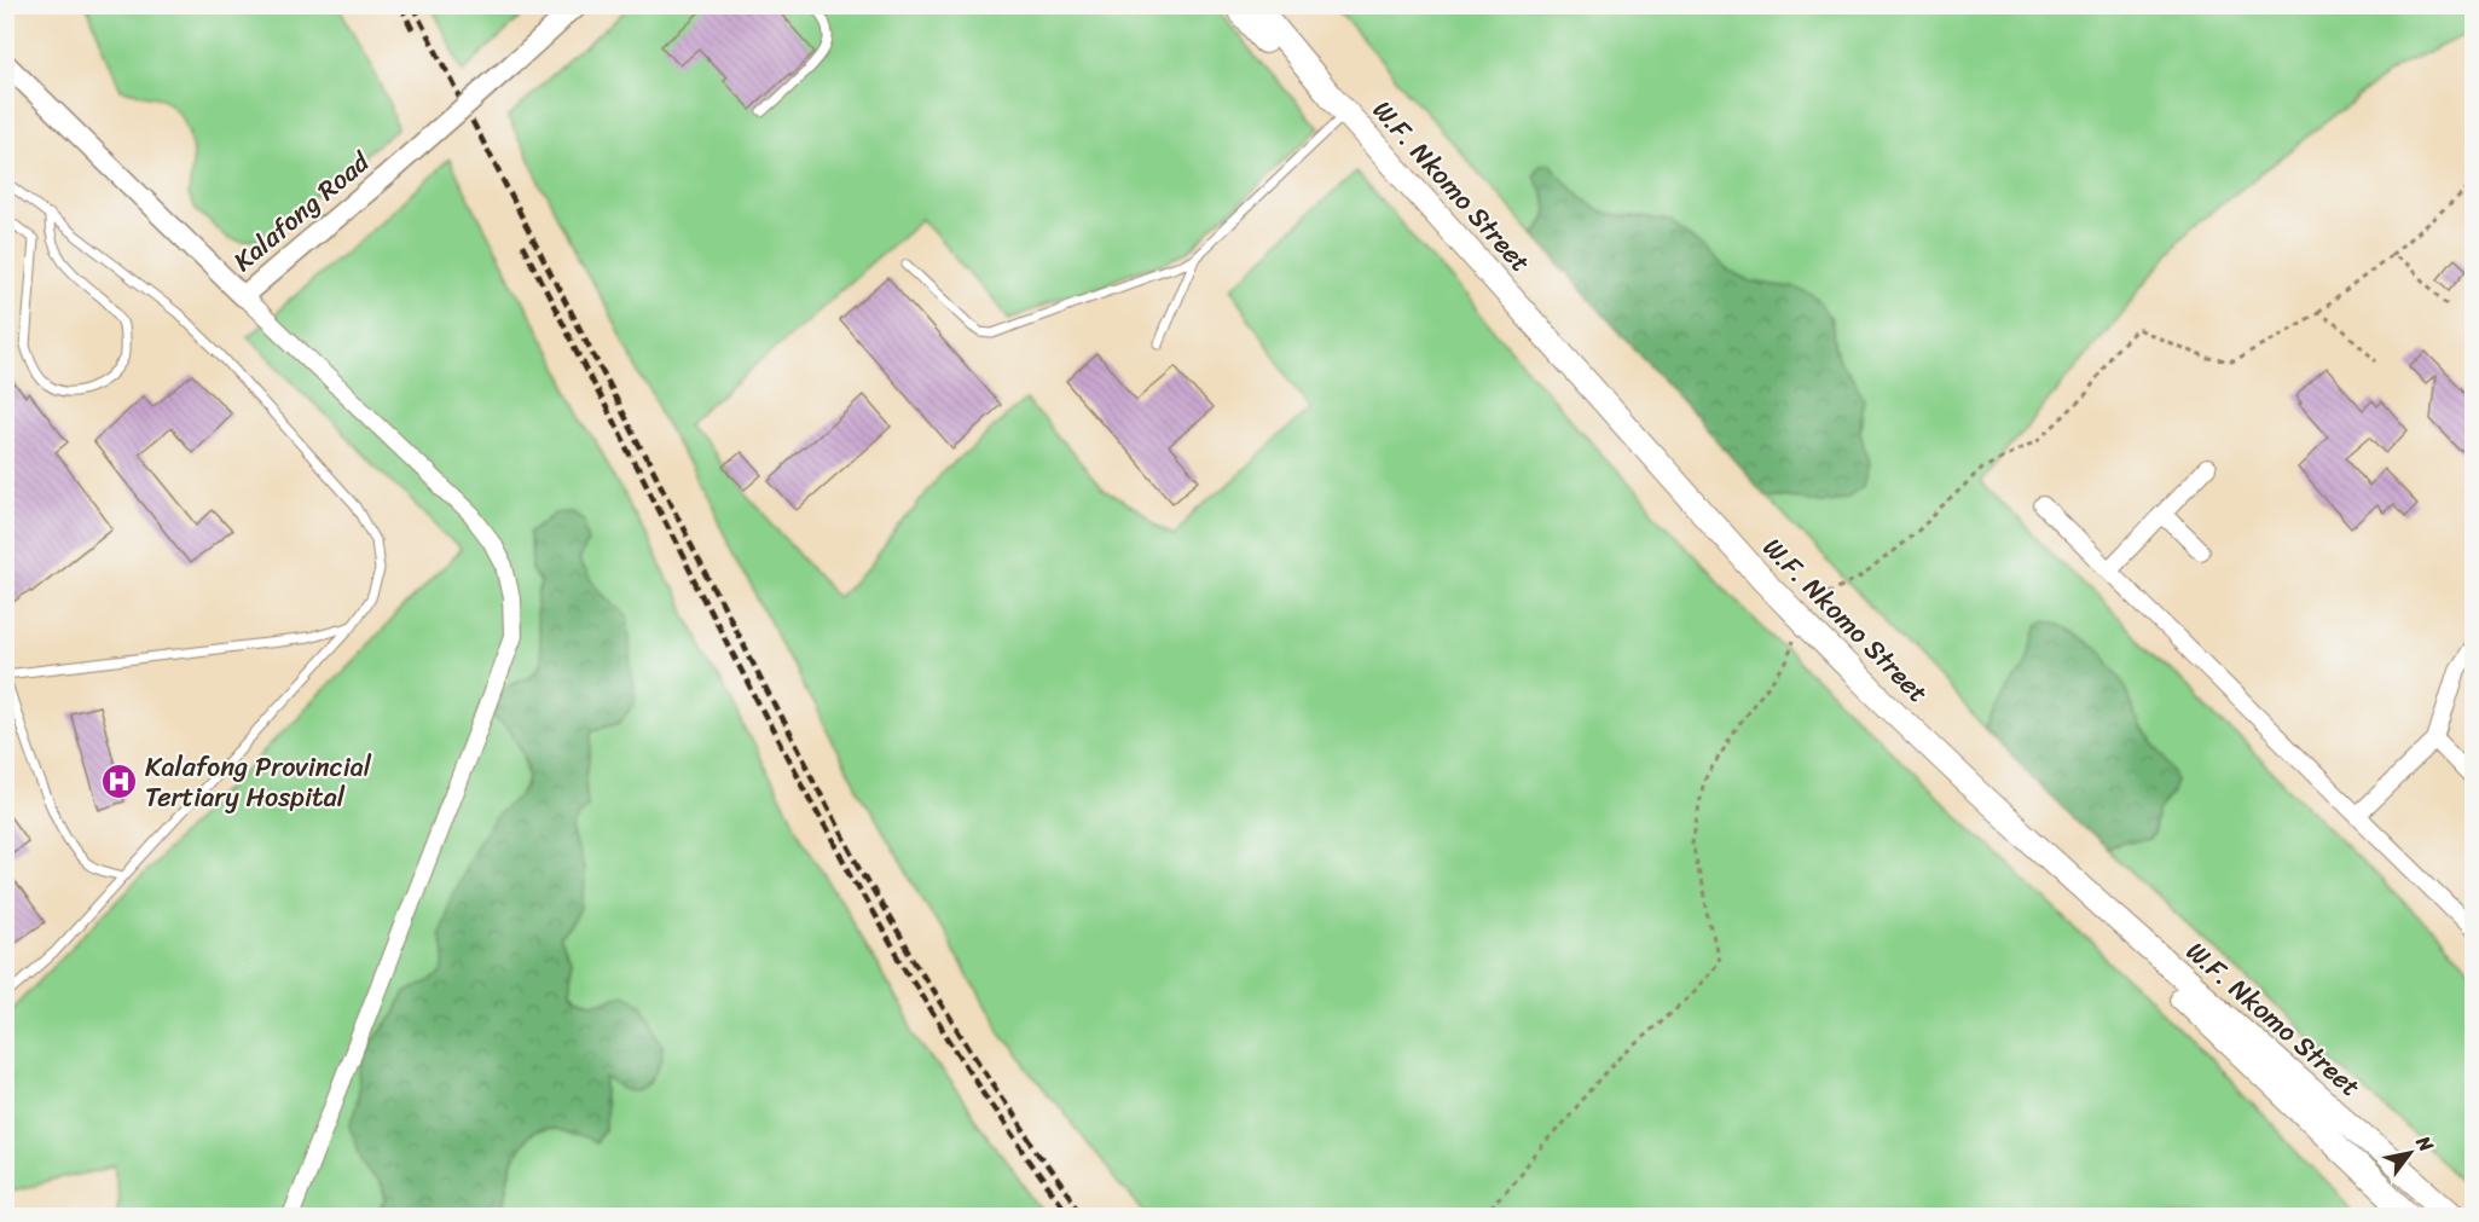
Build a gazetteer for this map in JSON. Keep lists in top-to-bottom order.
{
  "streets": {
    "main road": ["W.F. Nkomo Street"],
    "street": ["Kalafong Road"]
  },
  "places": {
    "hospital": ["Kalafong Provincial Tertiary Hospital"]
  },
  "north": "top right"
}
